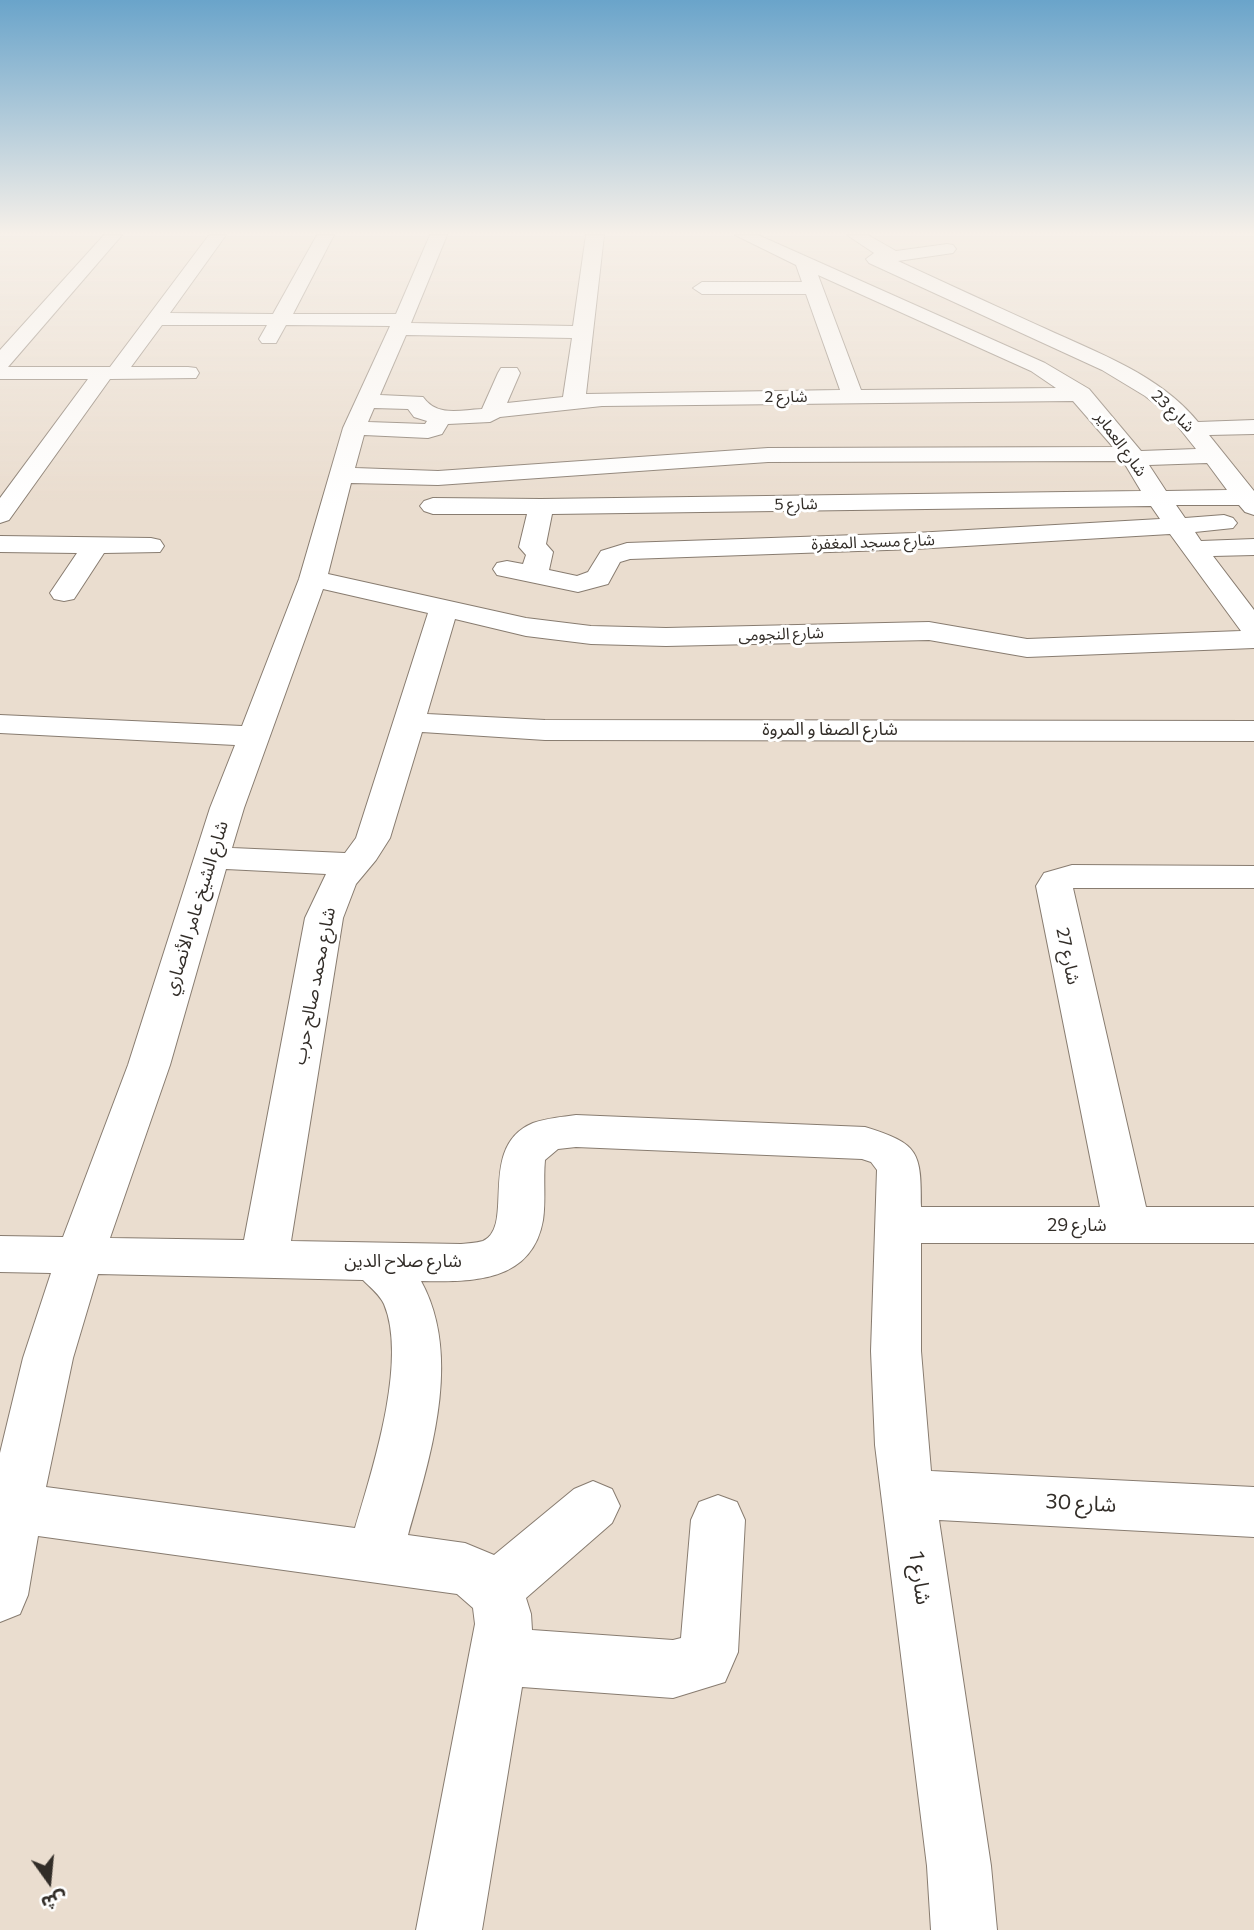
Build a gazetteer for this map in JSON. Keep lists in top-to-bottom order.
{
  "streets": {
    "street": [
      "شارع 2",
      "شارع 23",
      "شارع 5",
      "شارع مسجد المغفرة",
      "شارع النجومى",
      "شارع الصفا و المروة",
      "شارع الشيخ عامر الأنصاري",
      "شارع 27",
      "شارع محمد صالح حرب",
      "شارع 29",
      "شارع صلاح الدين",
      "شارع 30",
      "شارع 1"
    ]
  },
  "crossings": [
    ["شارع 2", "شارع 5"],
    ["شارع 2", "شارع الشيخ عامر الأنصاري"],
    ["شارع النجومى", "شارع الشيخ عامر الأنصاري"],
    ["شارع النجومى", "شارع محمد صالح حرب"],
    ["شارع الصفا و المروة", "شارع محمد صالح حرب"],
    ["شارع الشيخ عامر الأنصاري", "شارع صلاح الدين"],
    ["شارع 27", "شارع 29"],
    ["شارع محمد صالح حرب", "شارع صلاح الدين"],
    ["شارع 29", "شارع صلاح الدين"],
    ["شارع 29", "شارع 1"],
    ["شارع صلاح الدين", "شارع 1"],
    ["شارع 30", "شارع 1"]
  ],
  "north": "bottom"
}
